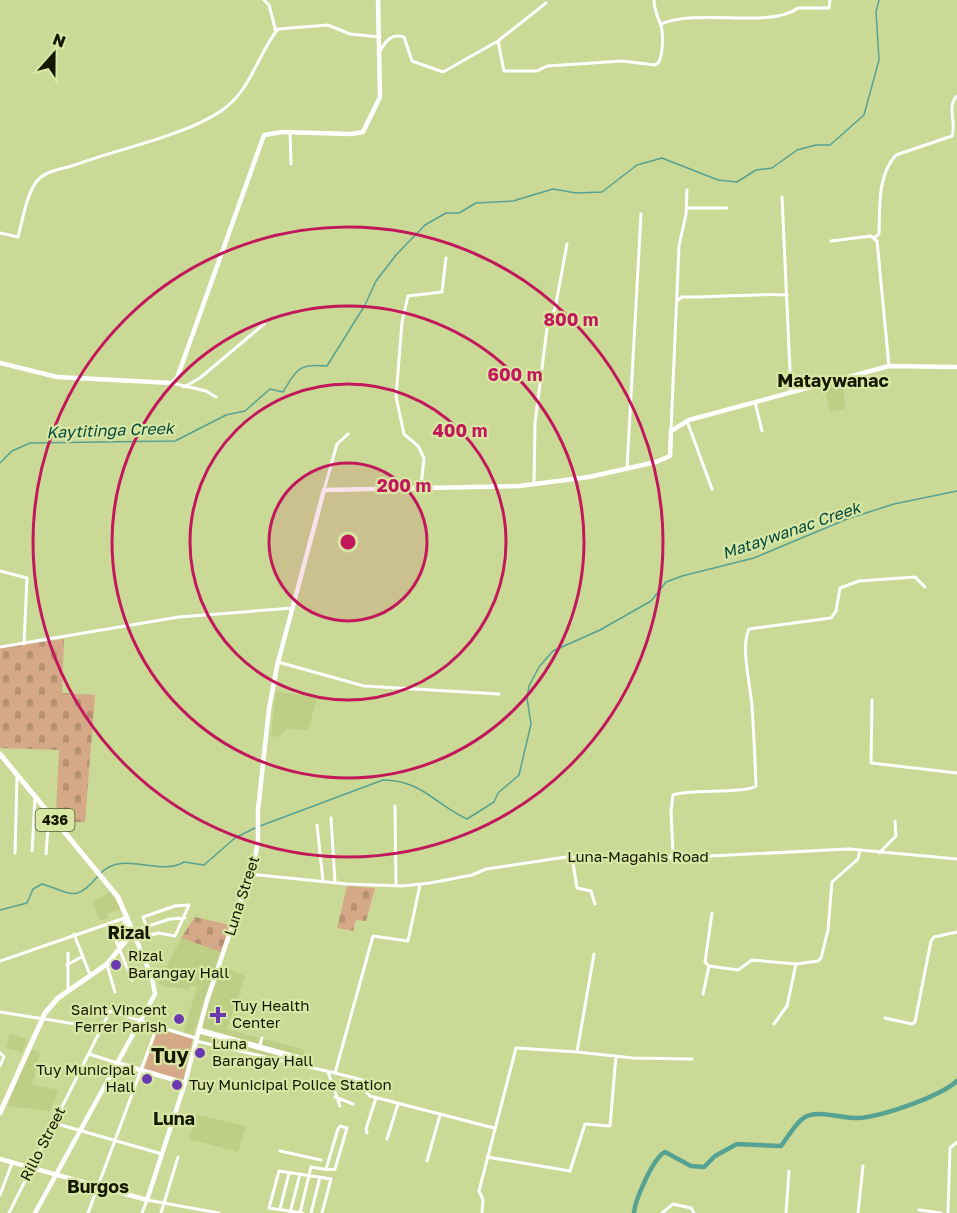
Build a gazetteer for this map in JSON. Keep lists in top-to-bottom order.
{
  "streets": {
    "main road": ["436"],
    "street": ["Luna-Magahis Road", "Luna Street", "Rillo Street"]
  },
  "crossings": [
    ["436", "Rillo Street"],
    ["Luna-Magahis Road", "Luna Street"]
  ],
  "districts": [
    "Mataywanac",
    "Rizal",
    "Tuy",
    "Luna",
    "Burgos"
  ],
  "water": ["Kaytitinga Creek", "Mataywanac Creek"],
  "places": {
    "other": [
      "Rizal Barangay Hall",
      "Saint Vincent Ferrer Parish",
      "Luna Barangay Hall",
      "Tuy Municipal Hall",
      "Tuy Municipal Police Station"
    ],
    "health": ["Tuy Health Center"]
  },
  "north": "top",
  "rings": [
    "800 m",
    "600 m",
    "400 m",
    "200 m"
  ]
}
